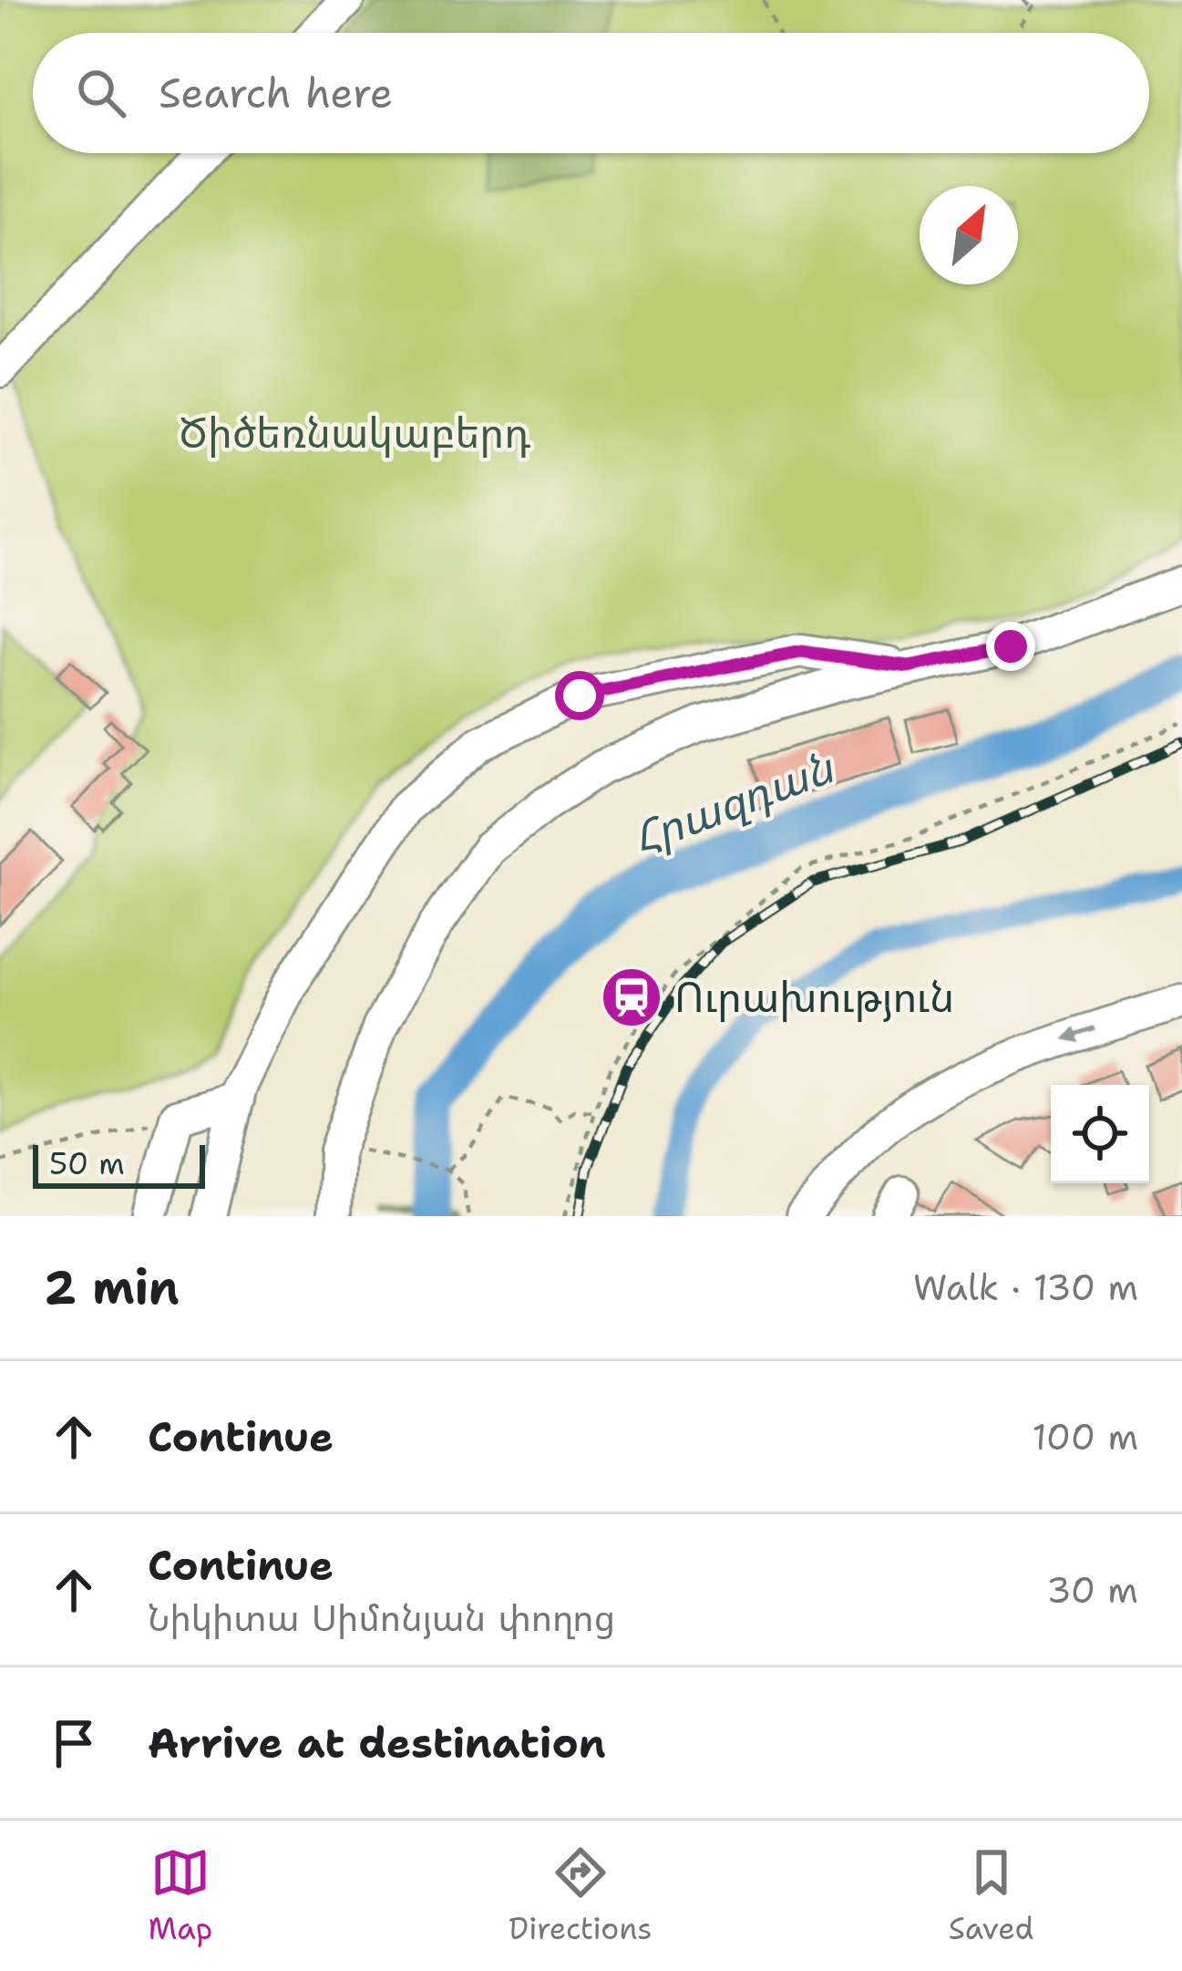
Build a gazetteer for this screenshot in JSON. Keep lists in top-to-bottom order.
{
  "water": ["Հրազդան"],
  "parks": ["Ծիծեռնակաբերդ"],
  "places": {
    "station": ["Ուրախություն"]
  },
  "scale_bar": "50 m",
  "north": "top right",
  "page": {
    "search": "Search here",
    "scale": "50 m",
    "heading": ["2 min", "Walk · 130 m"],
    "list": [
      ["Continue", "100 m"],
      ["Continue", "Նիկիտա Սիմոնյան փողոց", "30 m"],
      "Arrive at destination"
    ],
    "nav": ["Map", "Directions", "Saved"]
  }
}
